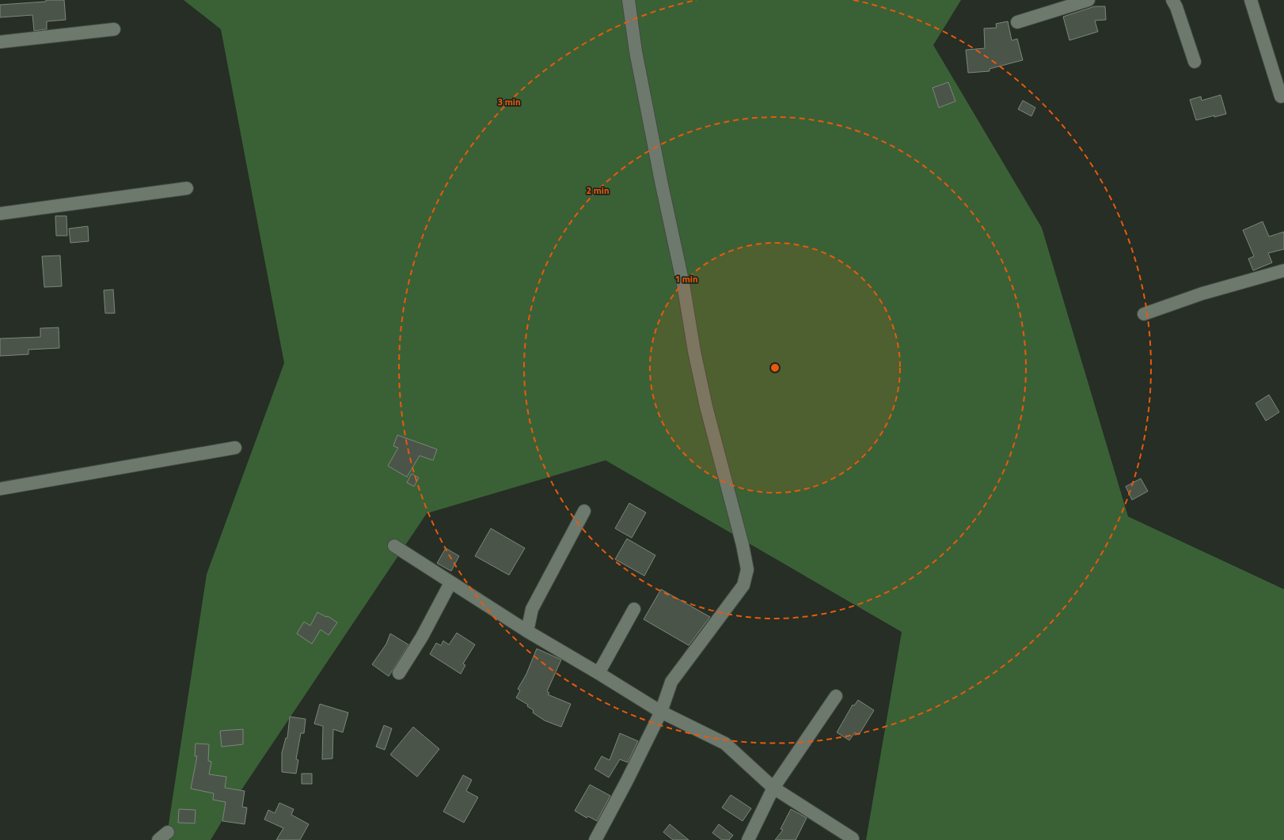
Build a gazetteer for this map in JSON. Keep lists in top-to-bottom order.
{
  "rings": ["3 min", "2 min", "1 min"]
}
